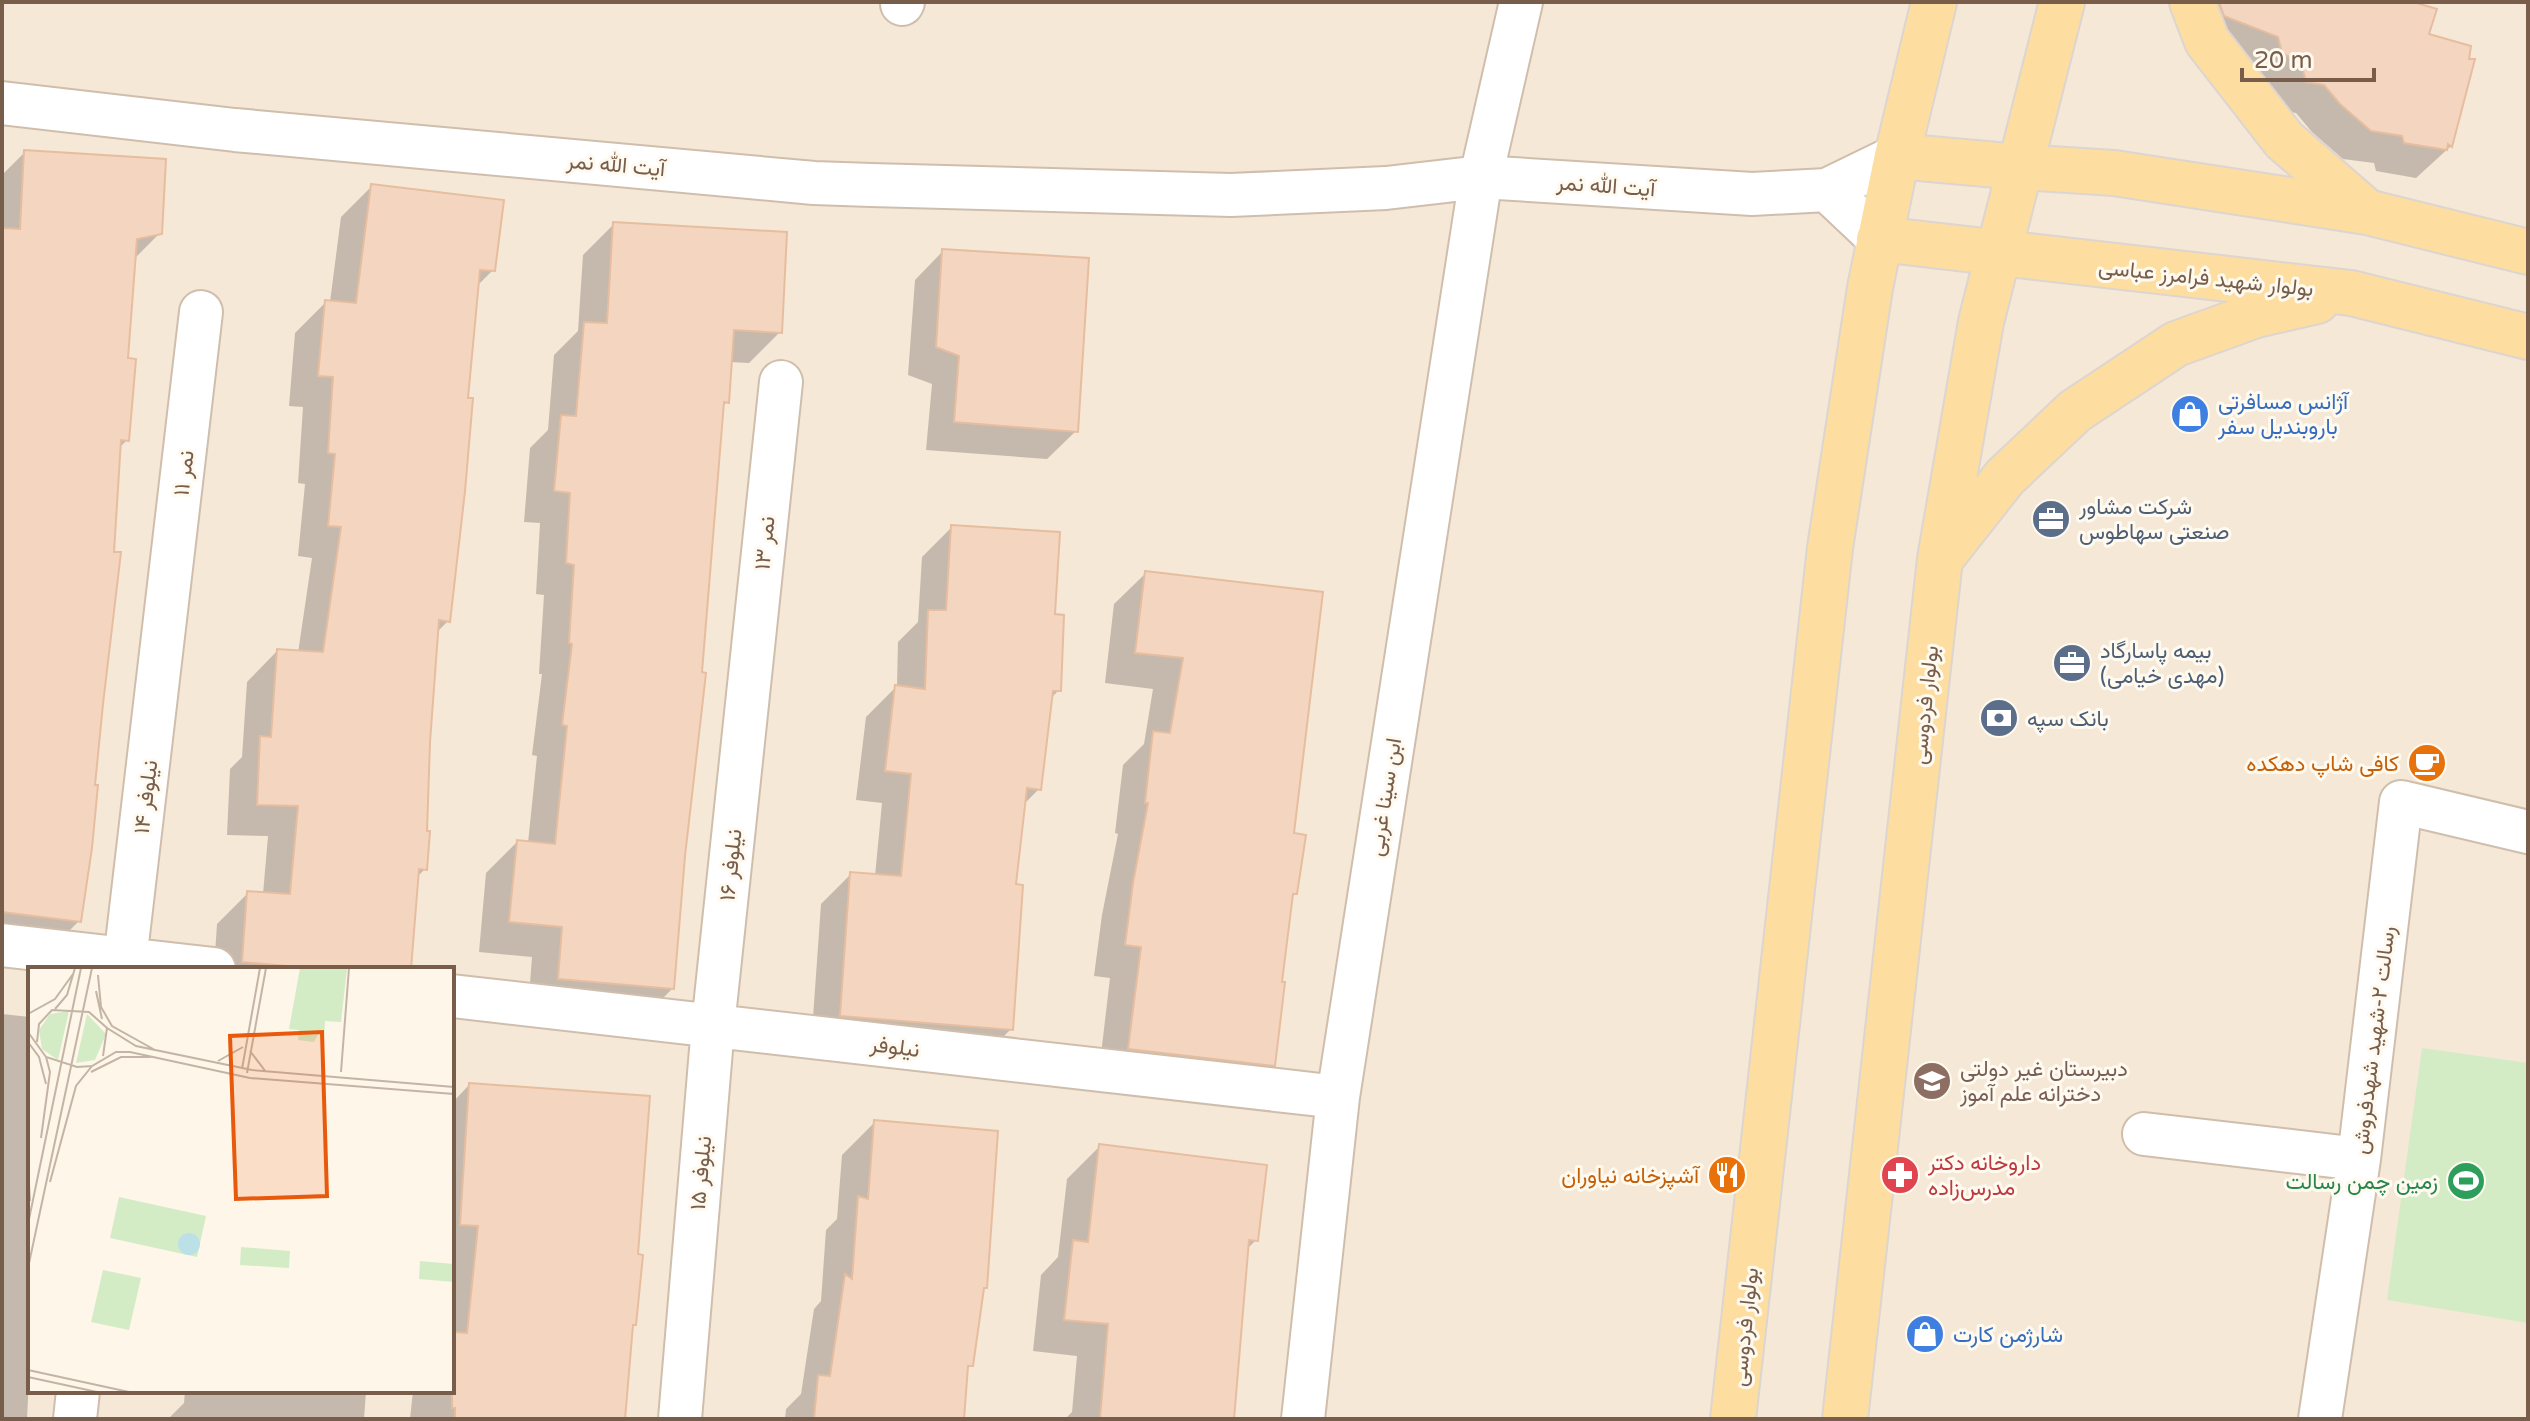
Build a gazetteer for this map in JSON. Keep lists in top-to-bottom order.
{
  "streets": {
    "main road": ["بولوار شهید فرامرز عباسی", "بولوار فردوسی"],
    "street": [
      "آیت الله نمر",
      "نمر ۱۱",
      "نمر ۱۳",
      "نیلوفر ۱۴",
      "ابن سینا غربی",
      "نیلوفر ۱۶",
      "رسالت ۲-شهید شهدفروش",
      "نیلوفر",
      "نیلوفر ۱۵"
    ]
  },
  "crossings": [
    ["آیت الله نمر", "بولوار فردوسی"],
    ["آیت الله نمر", "ابن سینا غربی"],
    ["بولوار شهید فرامرز عباسی", "بولوار فردوسی"],
    ["نمر ۱۱", "نیلوفر ۱۴"],
    ["نمر ۱۳", "نیلوفر ۱۶"],
    ["ابن سینا غربی", "نیلوفر"],
    ["نیلوفر ۱۶", "نیلوفر"],
    ["نیلوفر ۱۶", "نیلوفر ۱۵"],
    ["نیلوفر", "نیلوفر ۱۵"]
  ],
  "places": {
    "shop": ["آژانس مسافرتی باروبندیل سفر", "شارژمن کارت"],
    "office": ["شرکت مشاور صنعتی سهاطوس", "بیمه پاسارگاد (مهدی خیامی)"],
    "bank": ["بانک سپه"],
    "cafe": ["کافی شاپ دهکده"],
    "school or university": ["دبیرستان غیر دولتی دخترانه علم آموز"],
    "restaurant": ["آشپزخانه نیاوران"],
    "pharmacy": ["داروخانه دکتر مدرس‌زاده"],
    "sports": ["زمین چمن رسالت"]
  },
  "scale_bar": "20 m"
}
